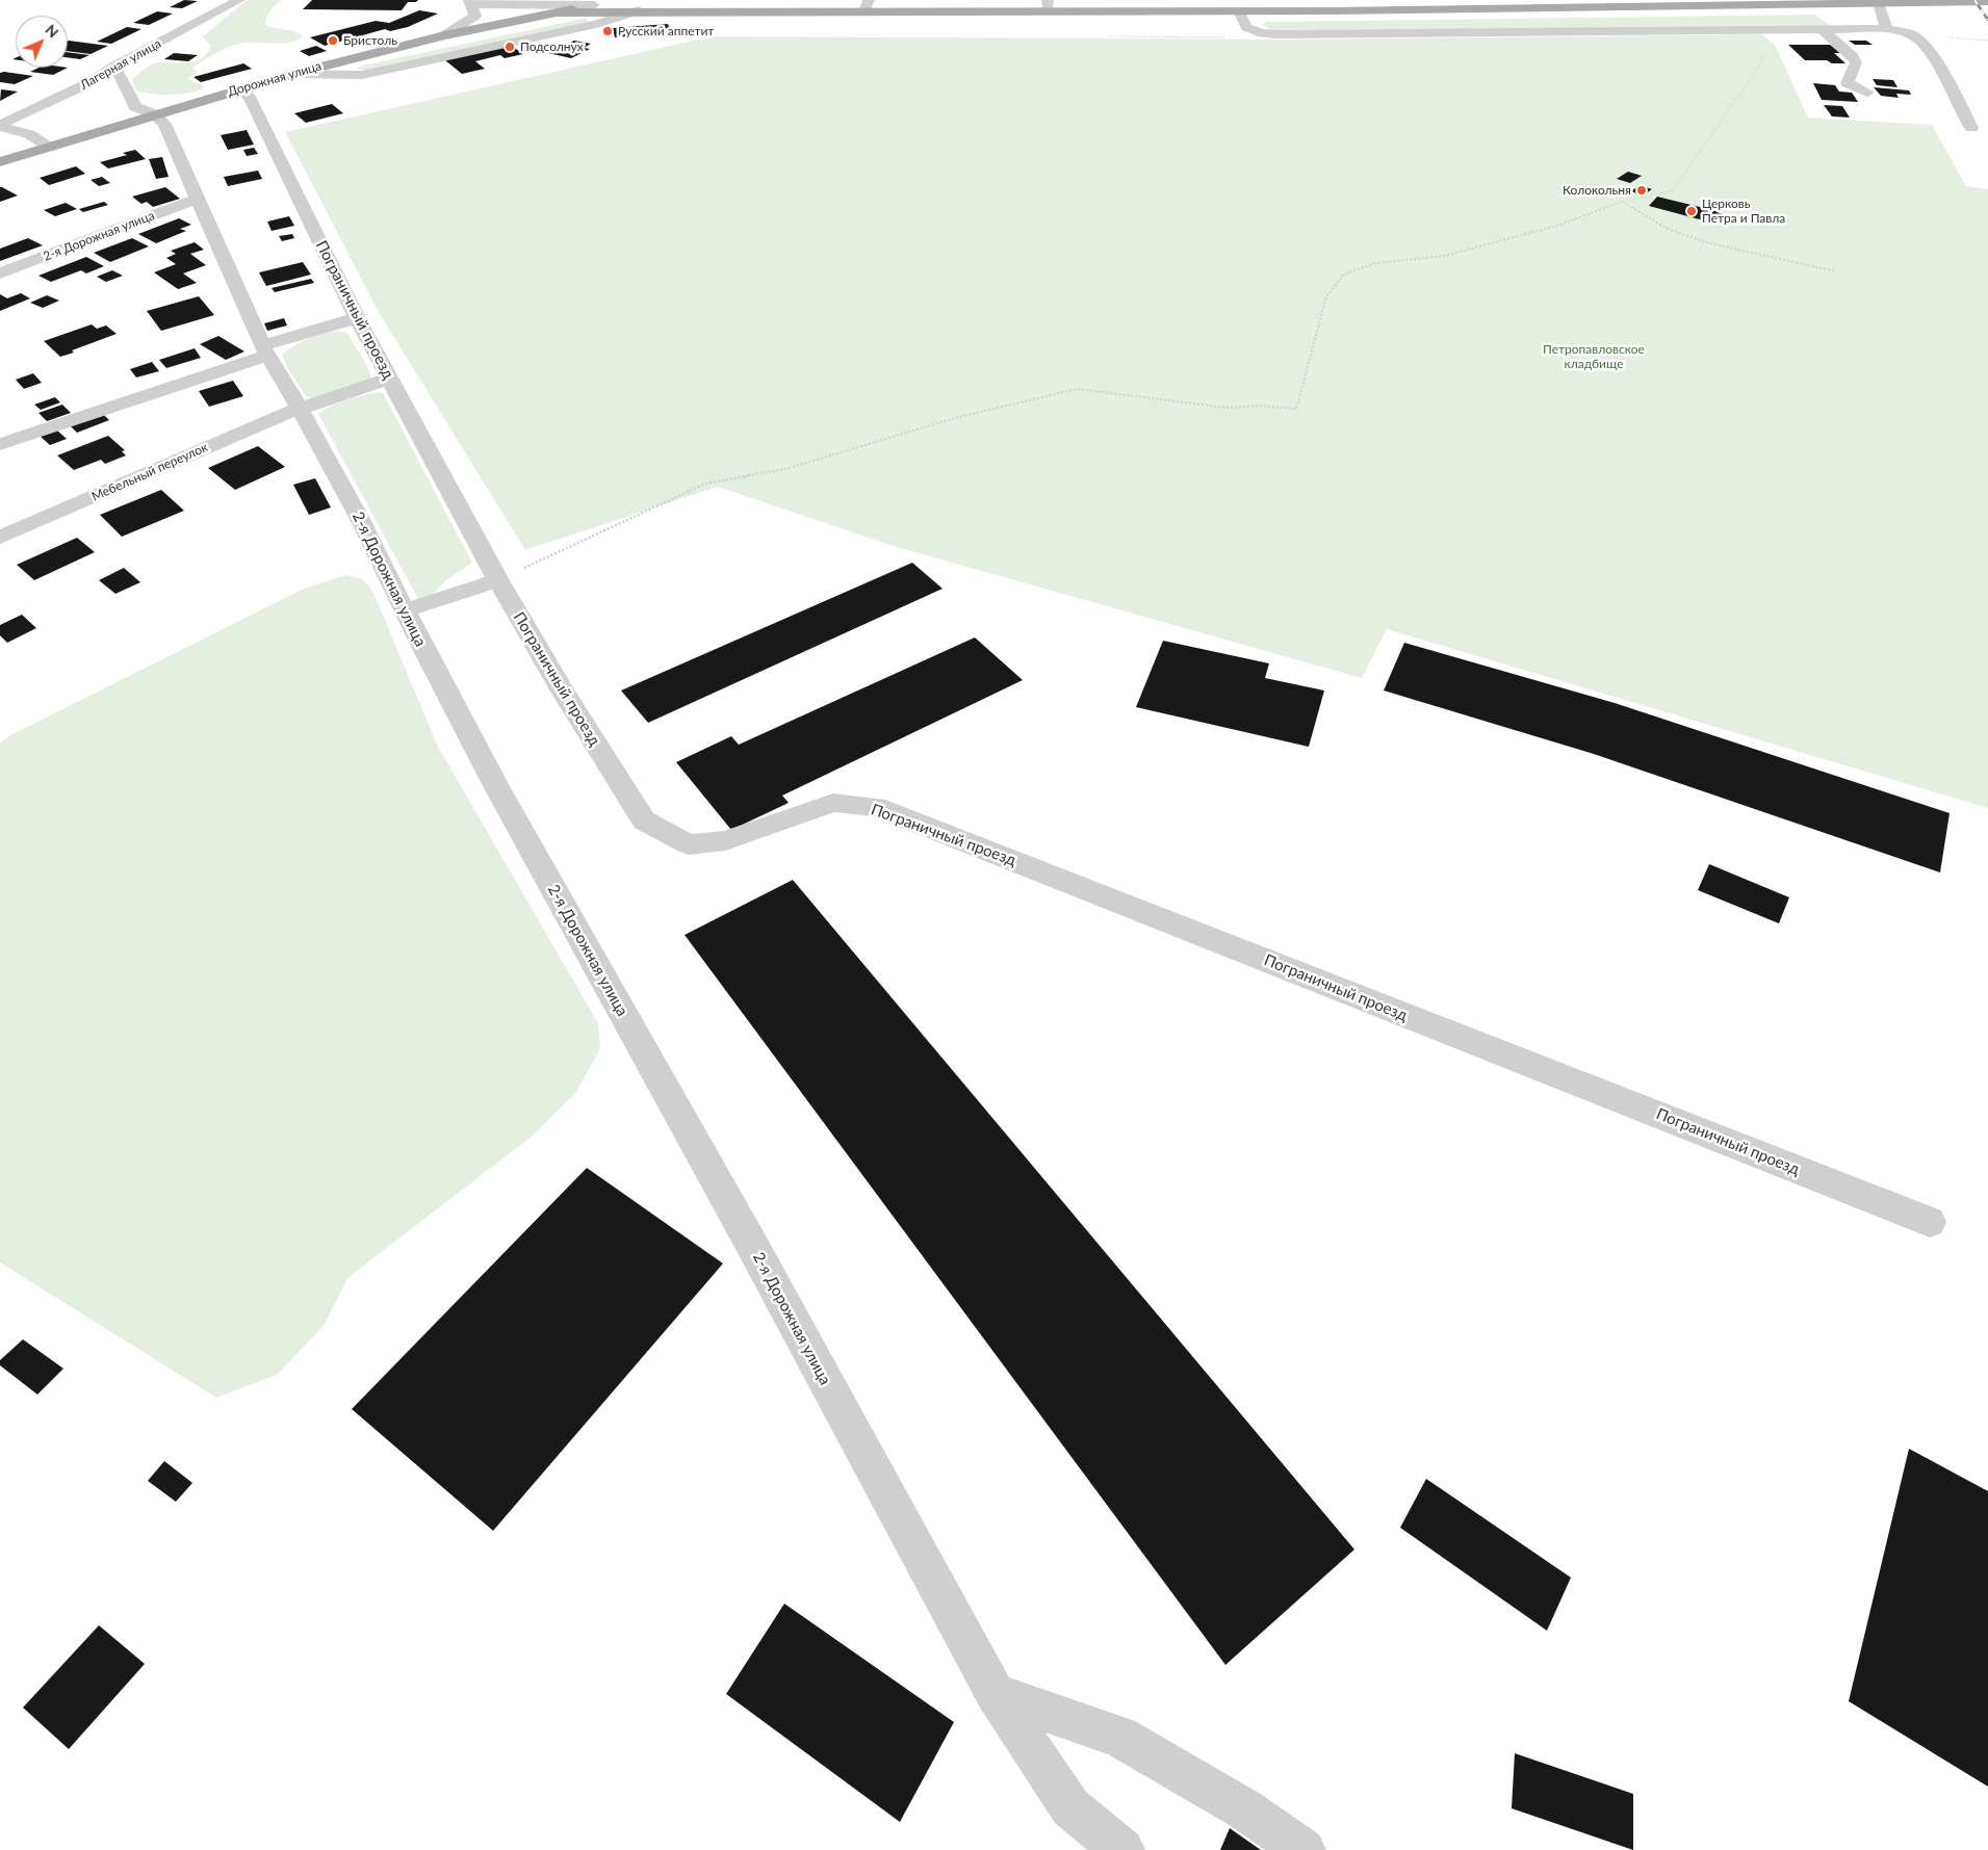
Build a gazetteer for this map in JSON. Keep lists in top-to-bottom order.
{
  "streets": {
    "main road": ["Дорожная улица"],
    "street": [
      "Лагерная улица",
      "2-я Дорожная улица",
      "Пограничный проезд",
      "Мебельный переулок"
    ]
  },
  "crossings": [
    ["Дорожная улица", "2-я Дорожная улица"],
    ["Дорожная улица", "Пограничный проезд"],
    ["2-я Дорожная улица", "Мебельный переулок"],
    ["Пограничный проезд", "Мебельный переулок"]
  ],
  "parks": ["Петропавловское кладбище"],
  "places": [
    "Русский аппетит",
    "Бристоль",
    "Подсолнух",
    "Колокольня",
    "Церковь Петра и Павла"
  ],
  "north": "top right"
}
